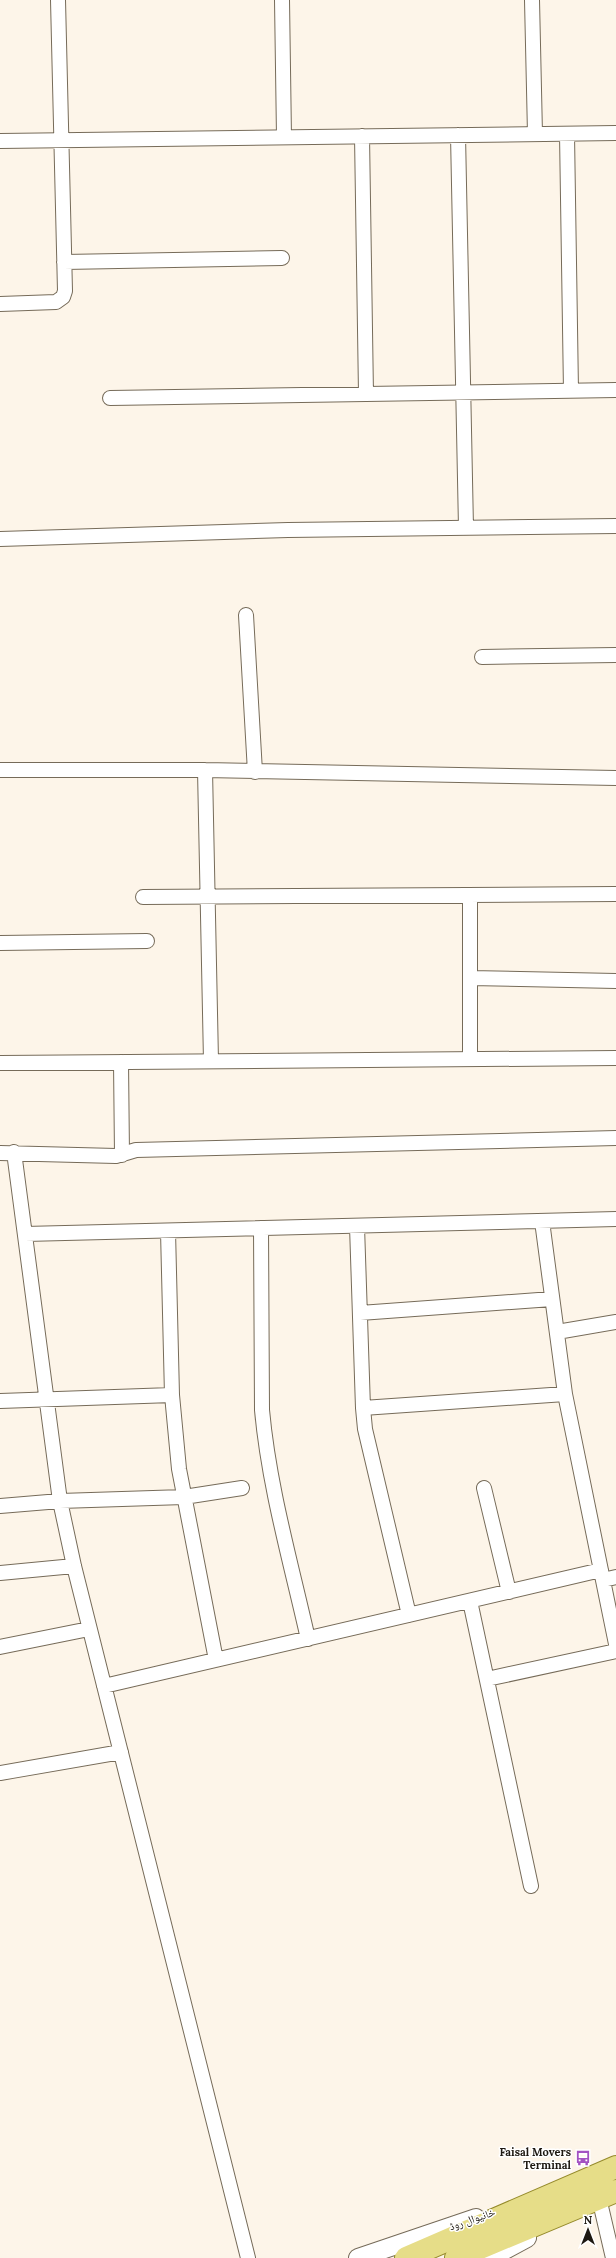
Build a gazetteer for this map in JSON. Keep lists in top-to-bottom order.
{
  "streets": {
    "main road": ["خانیوال روڈ"]
  },
  "places": {
    "bus stop": ["Faisal Movers Terminal"]
  },
  "north": "top"
}
